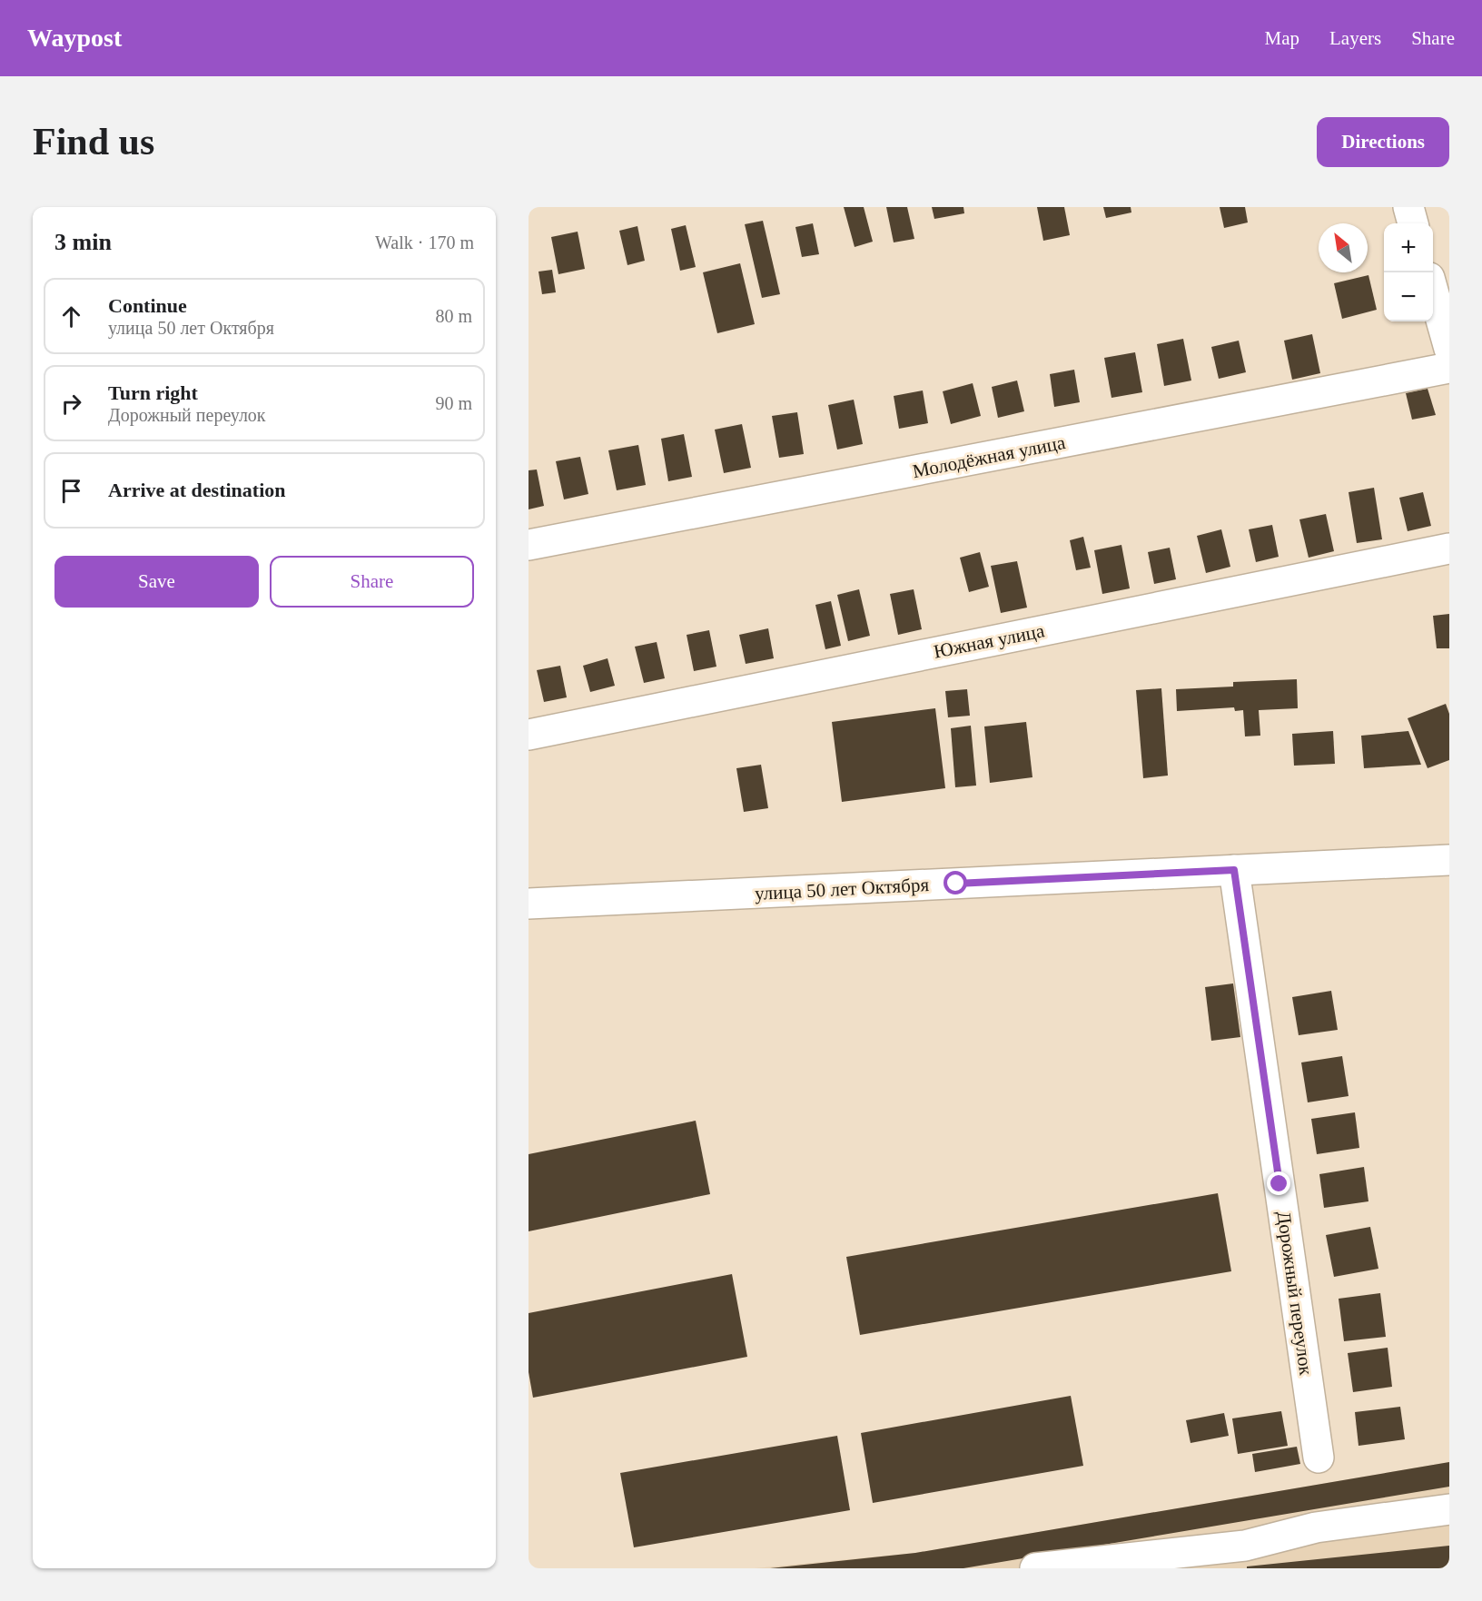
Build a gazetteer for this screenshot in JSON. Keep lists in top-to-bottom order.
{
  "streets": {
    "street": [
      "Молодёжная улица",
      "Южная улица",
      "улица 50 лет Октября",
      "Дорожный переулок"
    ]
  },
  "crossings": [
    ["улица 50 лет Октября", "Дорожный переулок"]
  ],
  "north": "top left",
  "page": {
    "header": "Waypost",
    "nav": ["Map", "Layers", "Share"],
    "buttons": [
      "Directions",
      ["Save", "Share"]
    ],
    "title": "Find us",
    "heading": ["3 min", "Walk · 170 m"],
    "map_buttons": ["+", "−"],
    "list": [
      ["Continue", "улица 50 лет Октября", "80 m"],
      ["Turn right", "Дорожный переулок", "90 m"],
      "Arrive at destination"
    ]
  }
}
